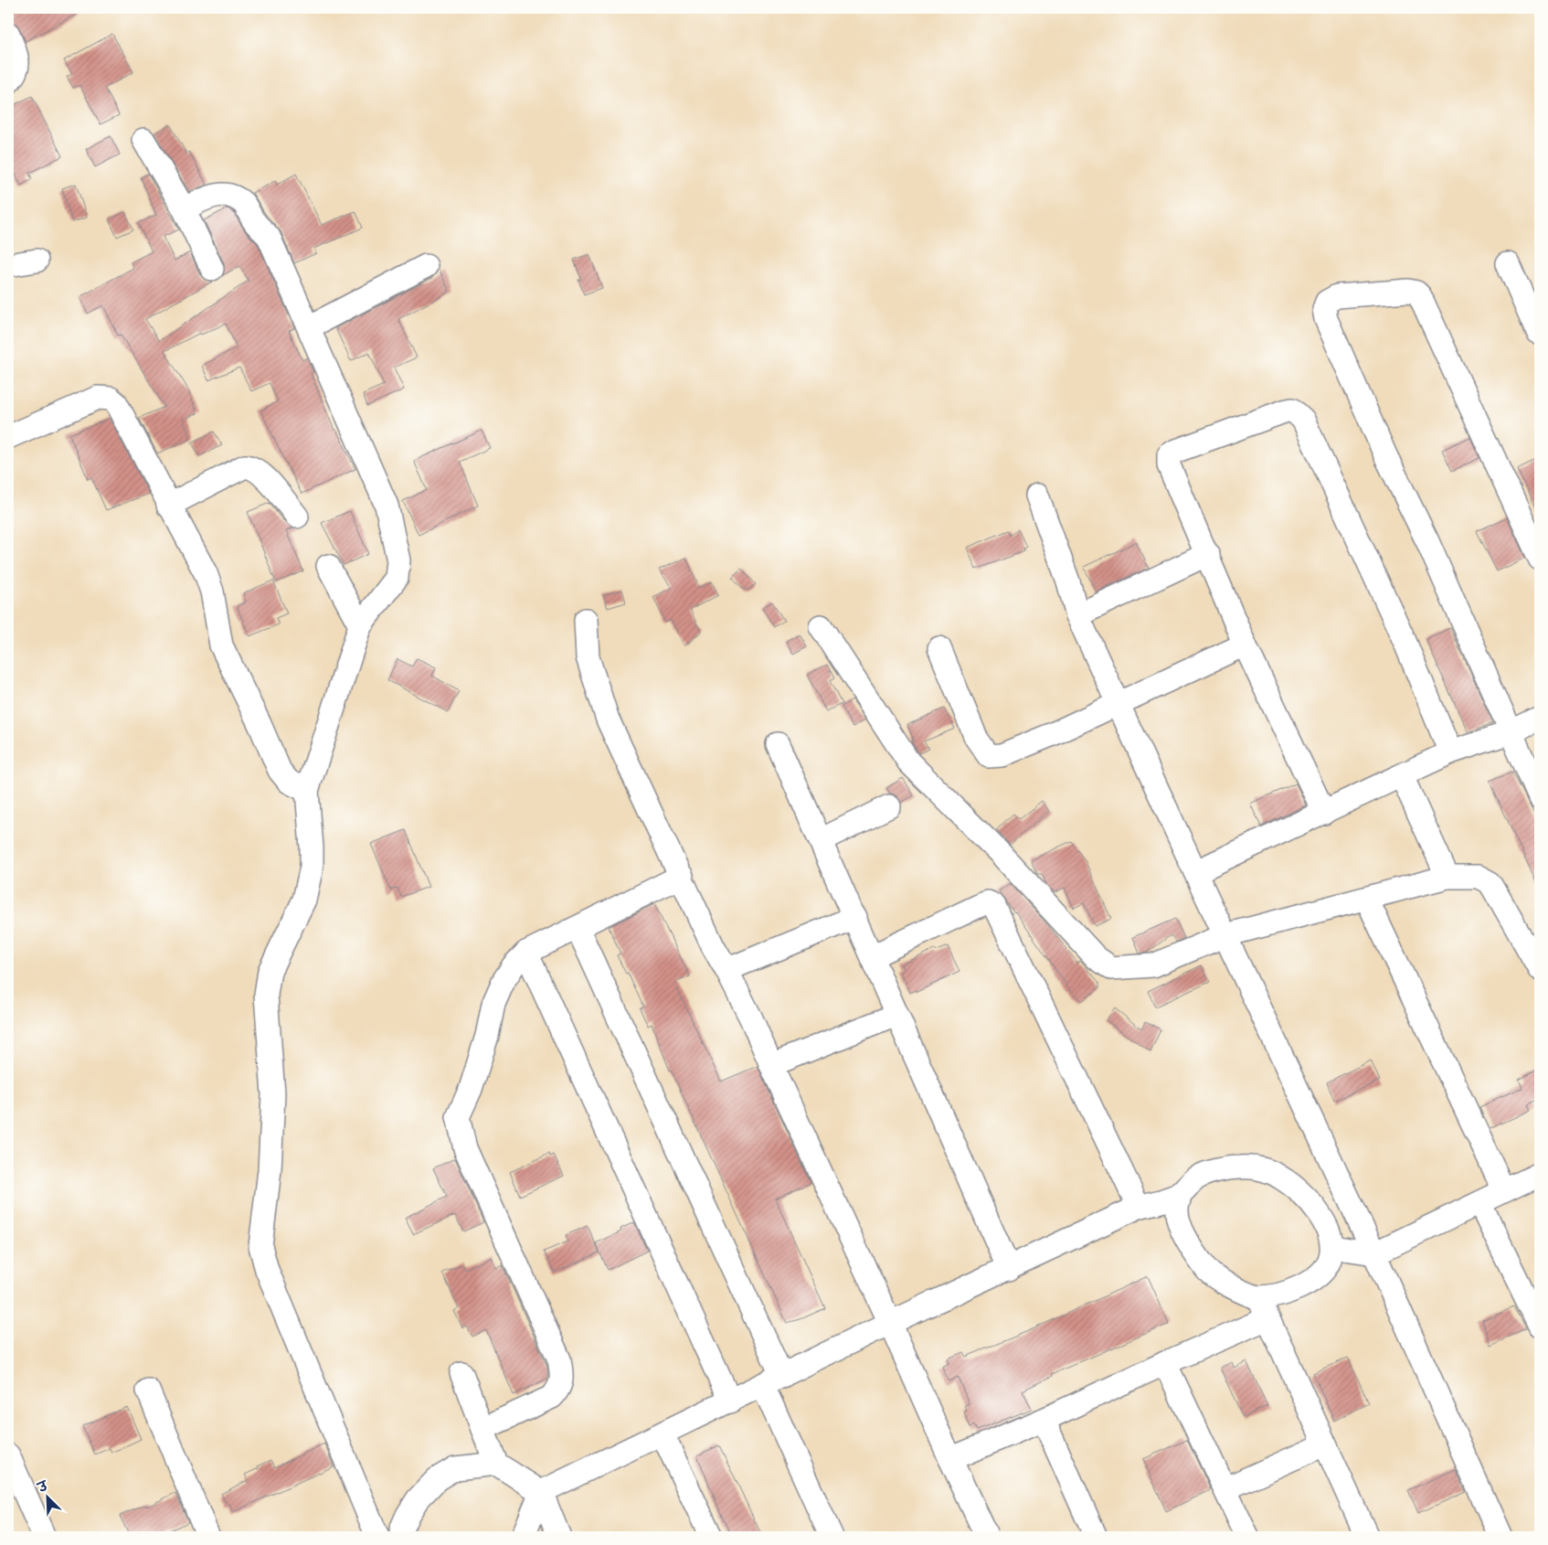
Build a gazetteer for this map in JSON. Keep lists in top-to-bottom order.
{
  "north": "top left"
}
